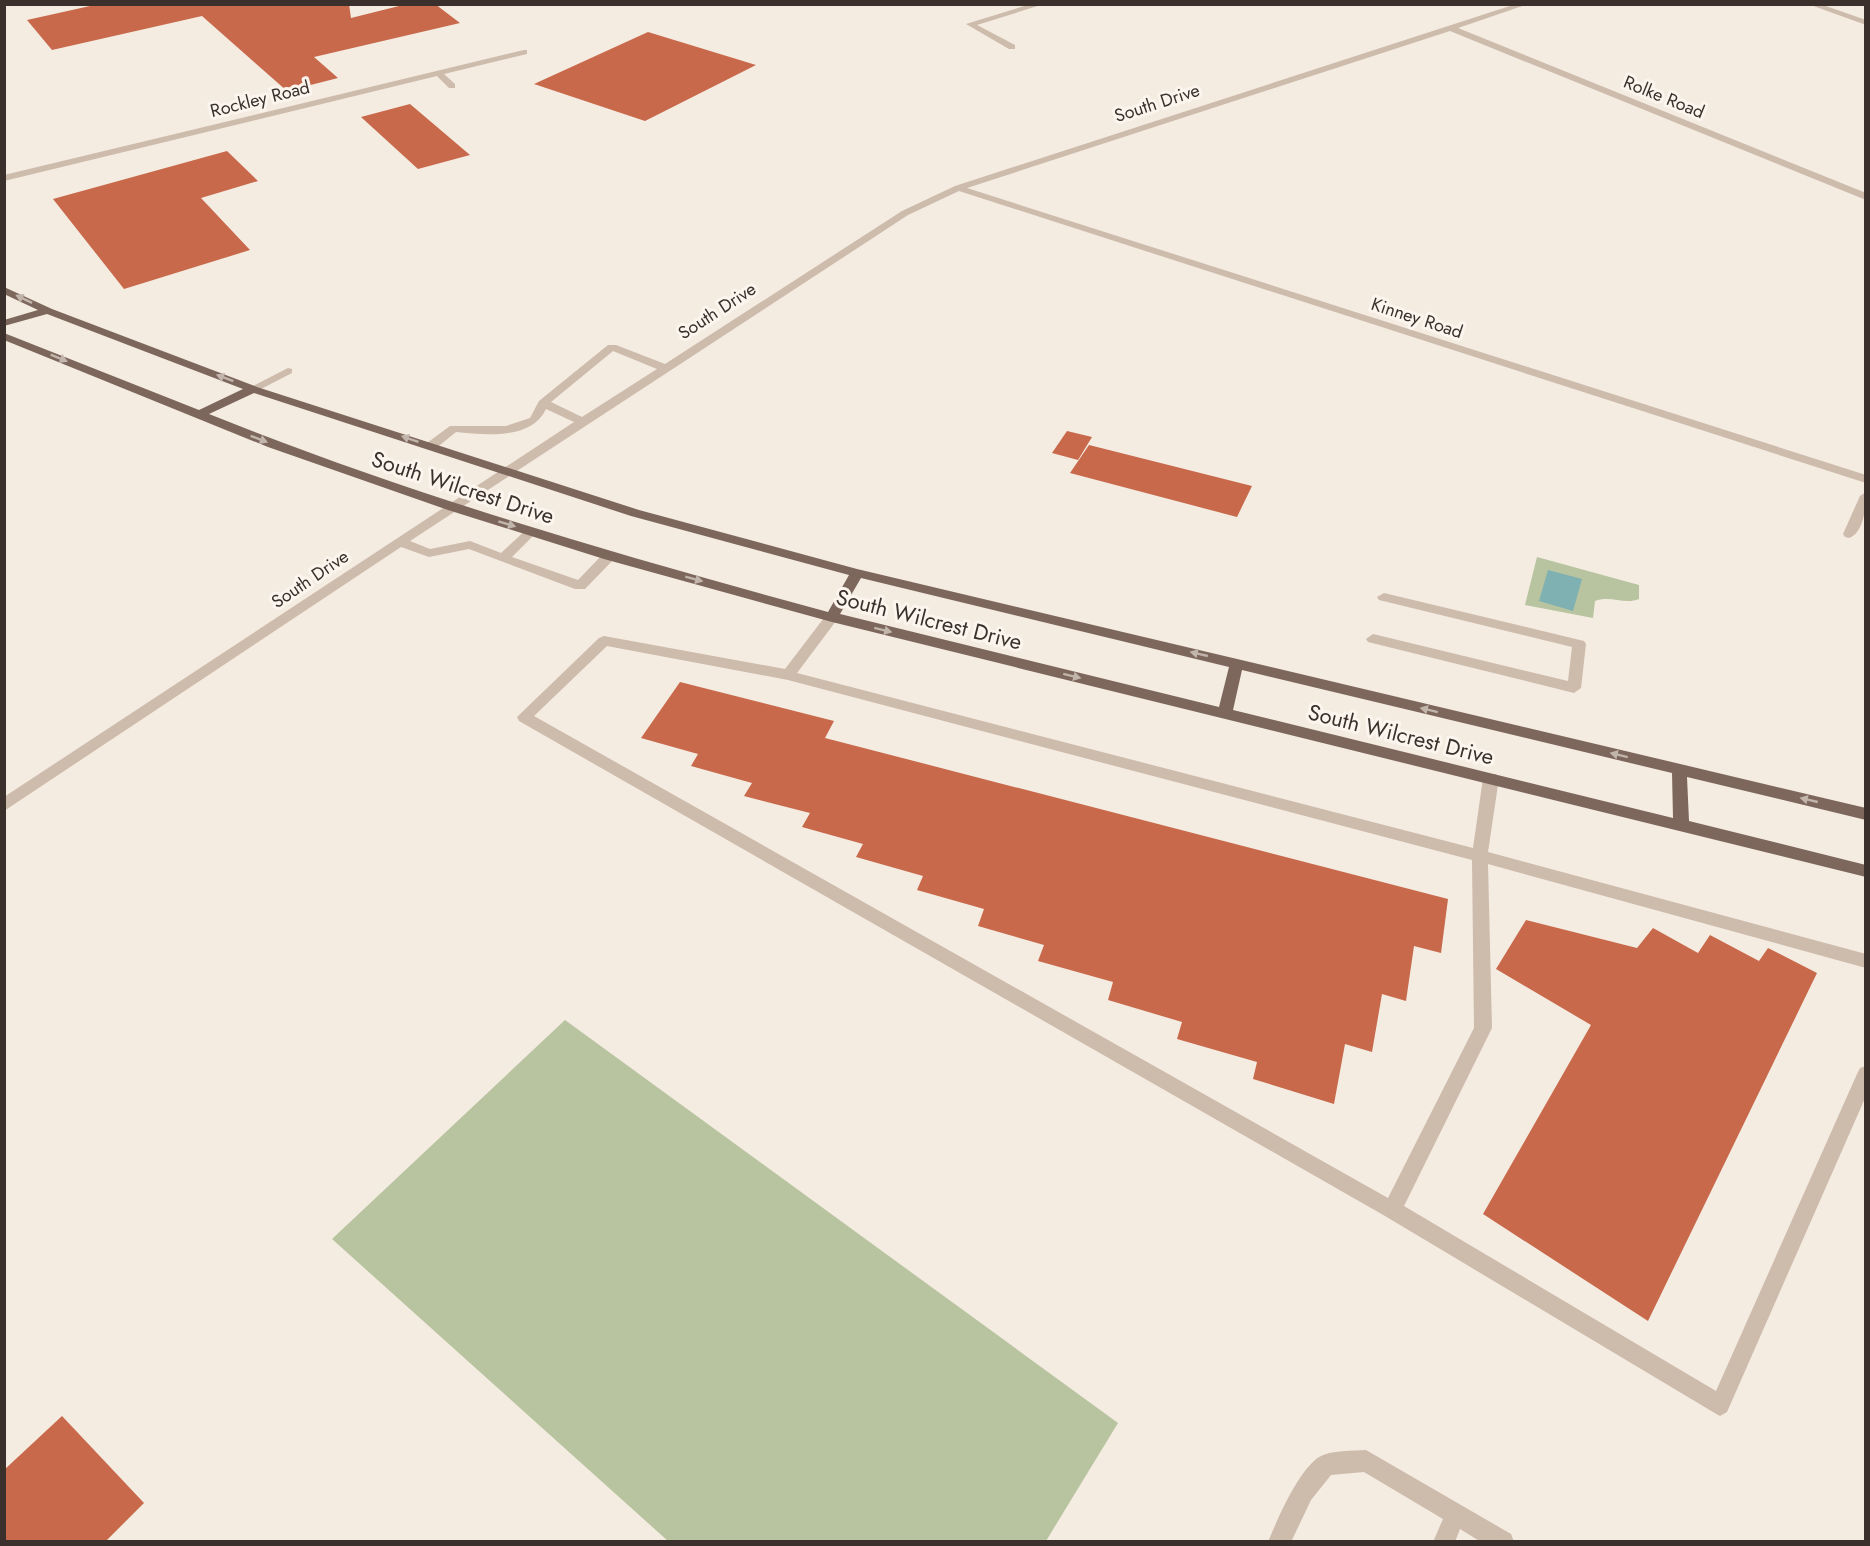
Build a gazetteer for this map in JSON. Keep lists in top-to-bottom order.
{
  "streets": {
    "main road": ["South Wilcrest Drive"],
    "street": [
      "Rolke Road",
      "Rockley Road",
      "South Drive",
      "Kinney Road"
    ]
  },
  "crossings": [
    ["Rolke Road", "South Drive"],
    ["South Drive", "Kinney Road"],
    ["South Drive", "South Wilcrest Drive"]
  ]
}
